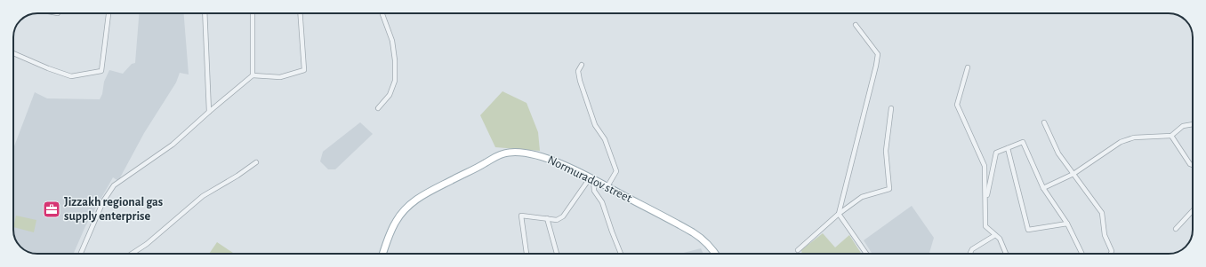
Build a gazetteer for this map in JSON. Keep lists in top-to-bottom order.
{
  "streets": {
    "main road": ["Normuradov street"]
  },
  "places": {
    "office": ["Jizzakh regional gas supply enterprise"]
  }
}
